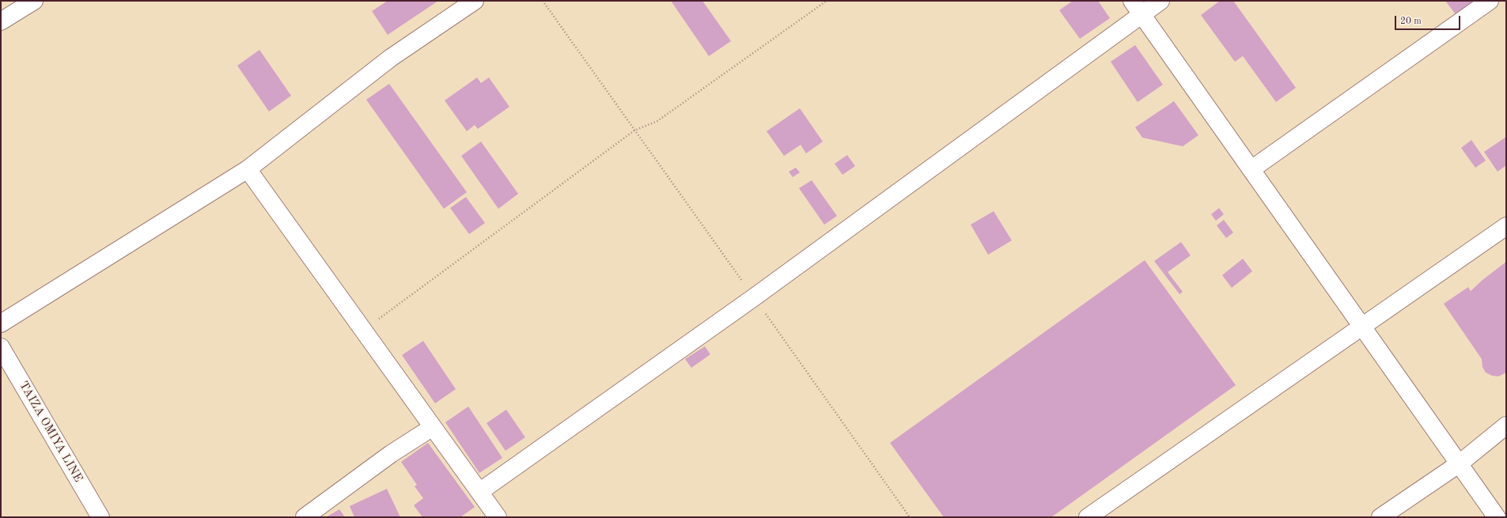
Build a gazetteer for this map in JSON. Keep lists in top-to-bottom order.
{
  "streets": {
    "street": ["TAIZA OMIYA LINE"]
  },
  "scale_bar": "20 m"
}
